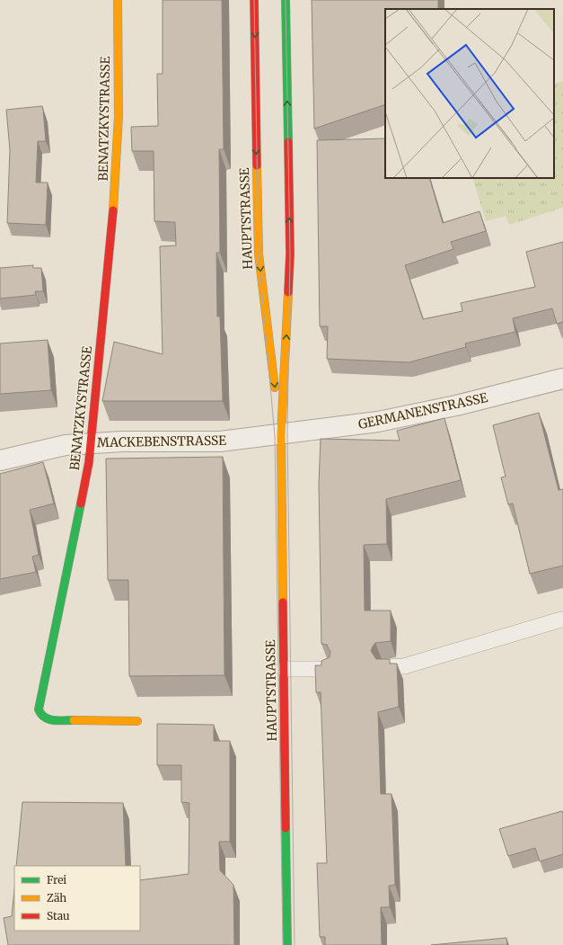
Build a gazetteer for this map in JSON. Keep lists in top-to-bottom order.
{
  "streets": {
    "street": [
      "BENATZKYSTRASSE",
      "HAUPTSTRASSE",
      "GERMANENSTRASSE",
      "MACKEBENSTRASSE"
    ]
  },
  "crossings": [
    ["BENATZKYSTRASSE", "MACKEBENSTRASSE"],
    ["HAUPTSTRASSE", "GERMANENSTRASSE"],
    ["HAUPTSTRASSE", "MACKEBENSTRASSE"],
    ["GERMANENSTRASSE", "MACKEBENSTRASSE"]
  ],
  "legend": ["Frei", "Zäh", "Stau"]
}
